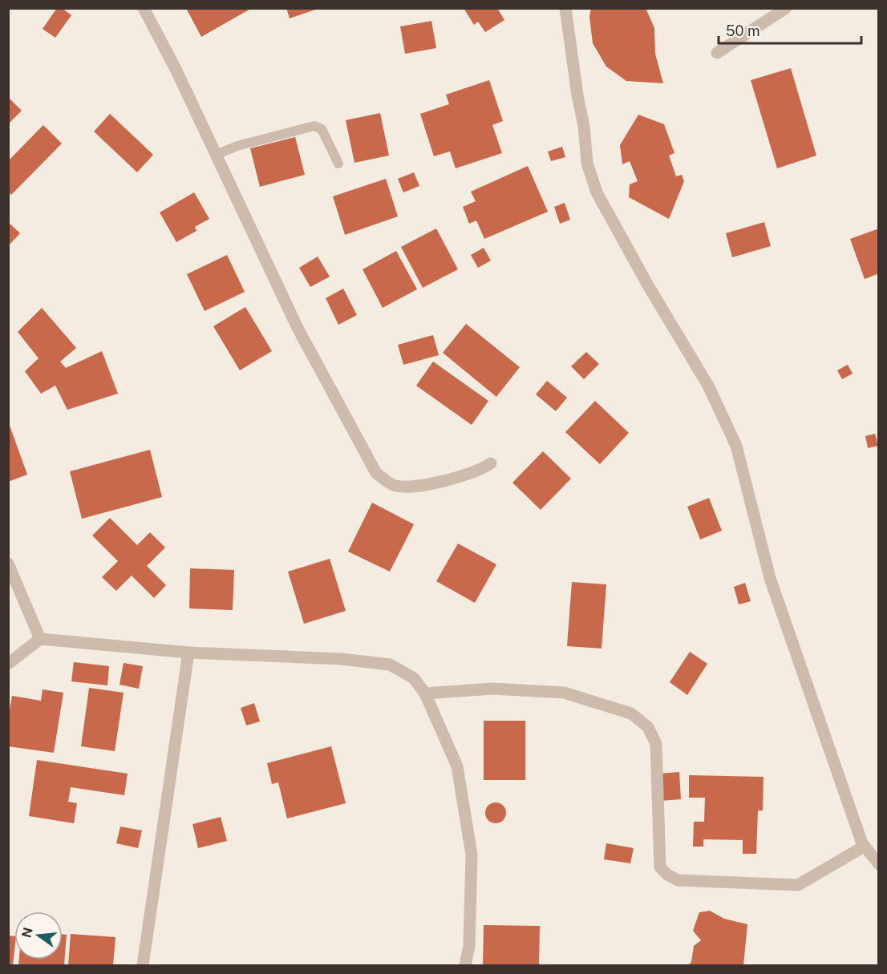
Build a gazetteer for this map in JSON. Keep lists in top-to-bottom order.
{
  "scale_bar": "50 m",
  "north": "left"
}
